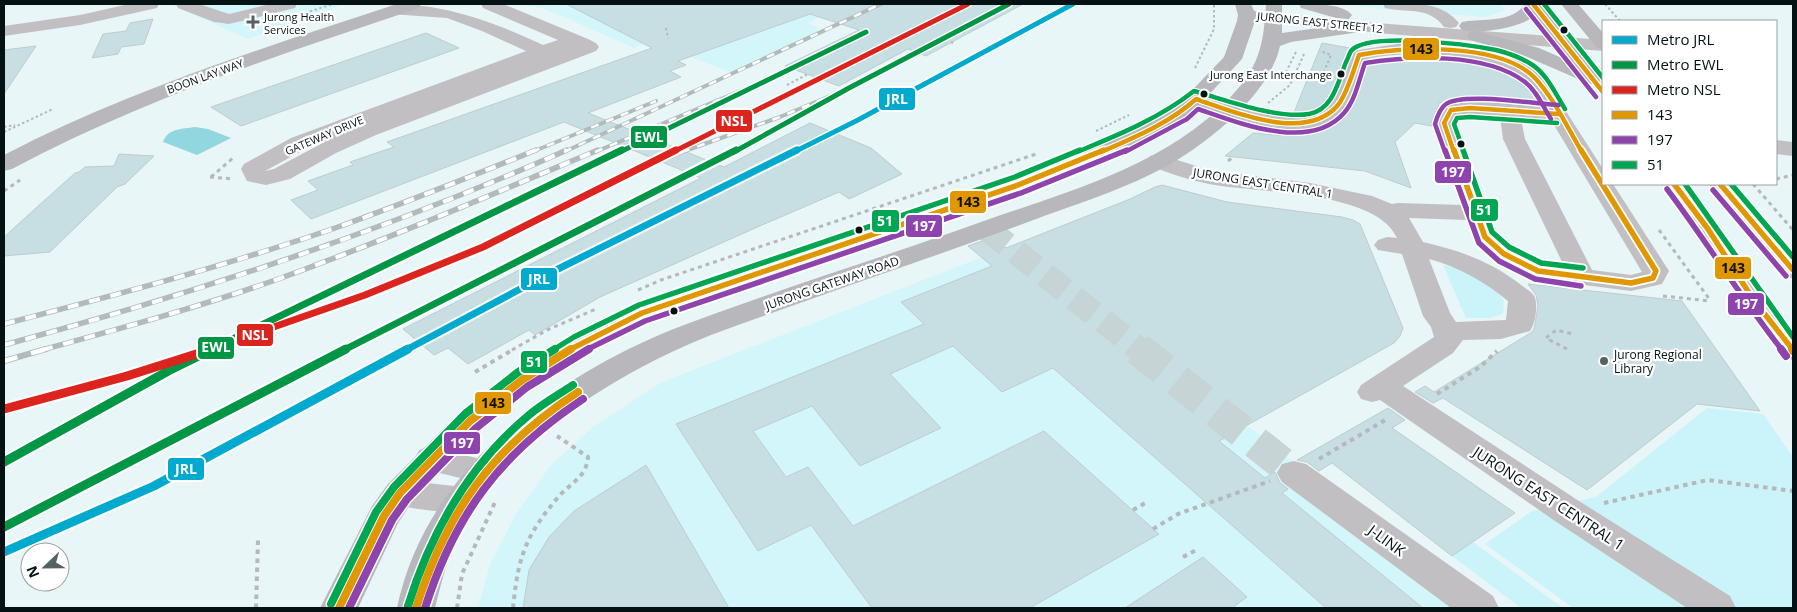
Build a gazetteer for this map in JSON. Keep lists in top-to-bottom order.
{
  "streets": {
    "main road": ["BOON LAY WAY", "JURONG GATEWAY ROAD"],
    "street": [
      "JURONG EAST STREET 12",
      "GATEWAY DRIVE",
      "JURONG EAST CENTRAL 1",
      "J-LINK"
    ]
  },
  "crossings": [
    ["JURONG EAST STREET 12", "JURONG GATEWAY ROAD"],
    ["JURONG EAST CENTRAL 1", "JURONG GATEWAY ROAD"]
  ],
  "places": {
    "health": ["Jurong Health Services"],
    "other": ["Jurong East Interchange", "Jurong Regional Library"]
  },
  "lines": [
    "metro line JRL",
    "metro line EWL",
    "metro line NSL",
    "transit line 143",
    "transit line 51",
    "transit line 197"
  ],
  "legend": [
    "Metro JRL",
    "Metro EWL",
    "Metro NSL",
    "143",
    "197",
    "51"
  ],
  "north": "left"
}
